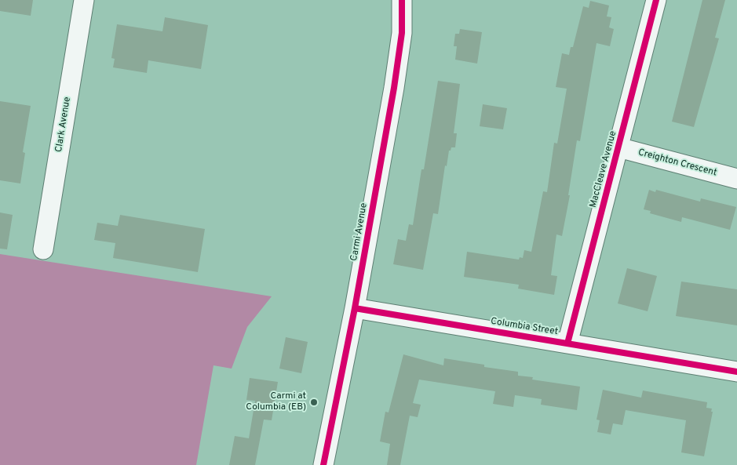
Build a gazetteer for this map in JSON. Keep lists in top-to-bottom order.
{
  "streets": {
    "street": [
      "Clark Avenue",
      "Creighton Crescent",
      "MacCleave Avenue",
      "Carmi Avenue",
      "Columbia Street"
    ]
  },
  "crossings": [
    ["Creighton Crescent", "MacCleave Avenue"],
    ["MacCleave Avenue", "Columbia Street"],
    ["Carmi Avenue", "Columbia Street"]
  ],
  "places": ["Carmi at Columbia (EB)"]
}
